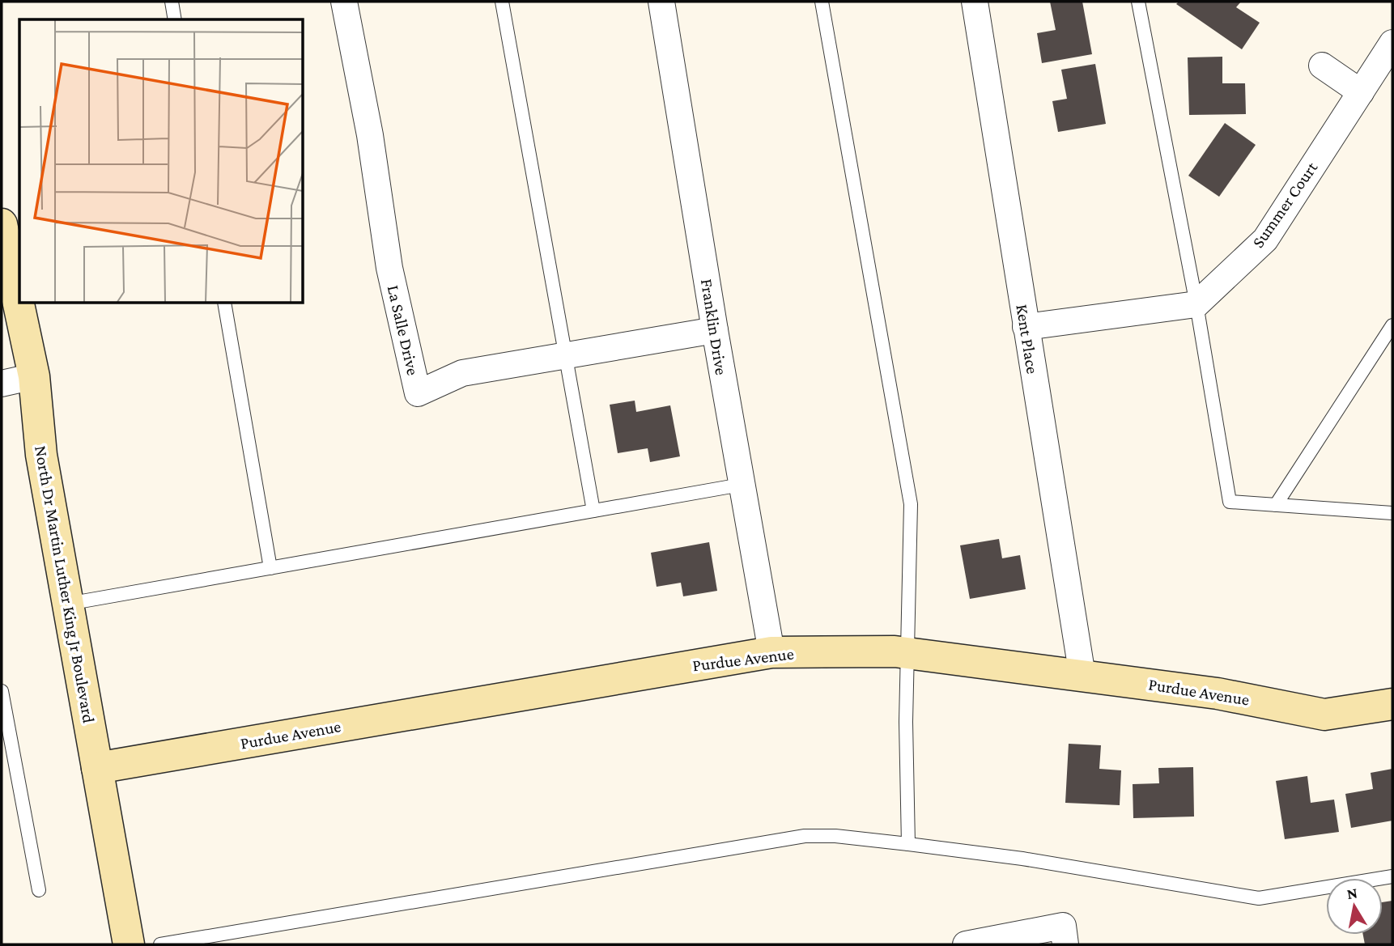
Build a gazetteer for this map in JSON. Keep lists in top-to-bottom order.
{
  "streets": {
    "street": [
      "Summer Court",
      "Franklin Drive",
      "La Salle Drive",
      "Kent Place",
      "North Dr Martin Luther King Jr Boulevard",
      "Purdue Avenue"
    ]
  },
  "crossings": [
    ["Franklin Drive", "La Salle Drive"],
    ["Franklin Drive", "Purdue Avenue"],
    ["Kent Place", "Purdue Avenue"],
    ["North Dr Martin Luther King Jr Boulevard", "Purdue Avenue"]
  ],
  "north": "top"
}
